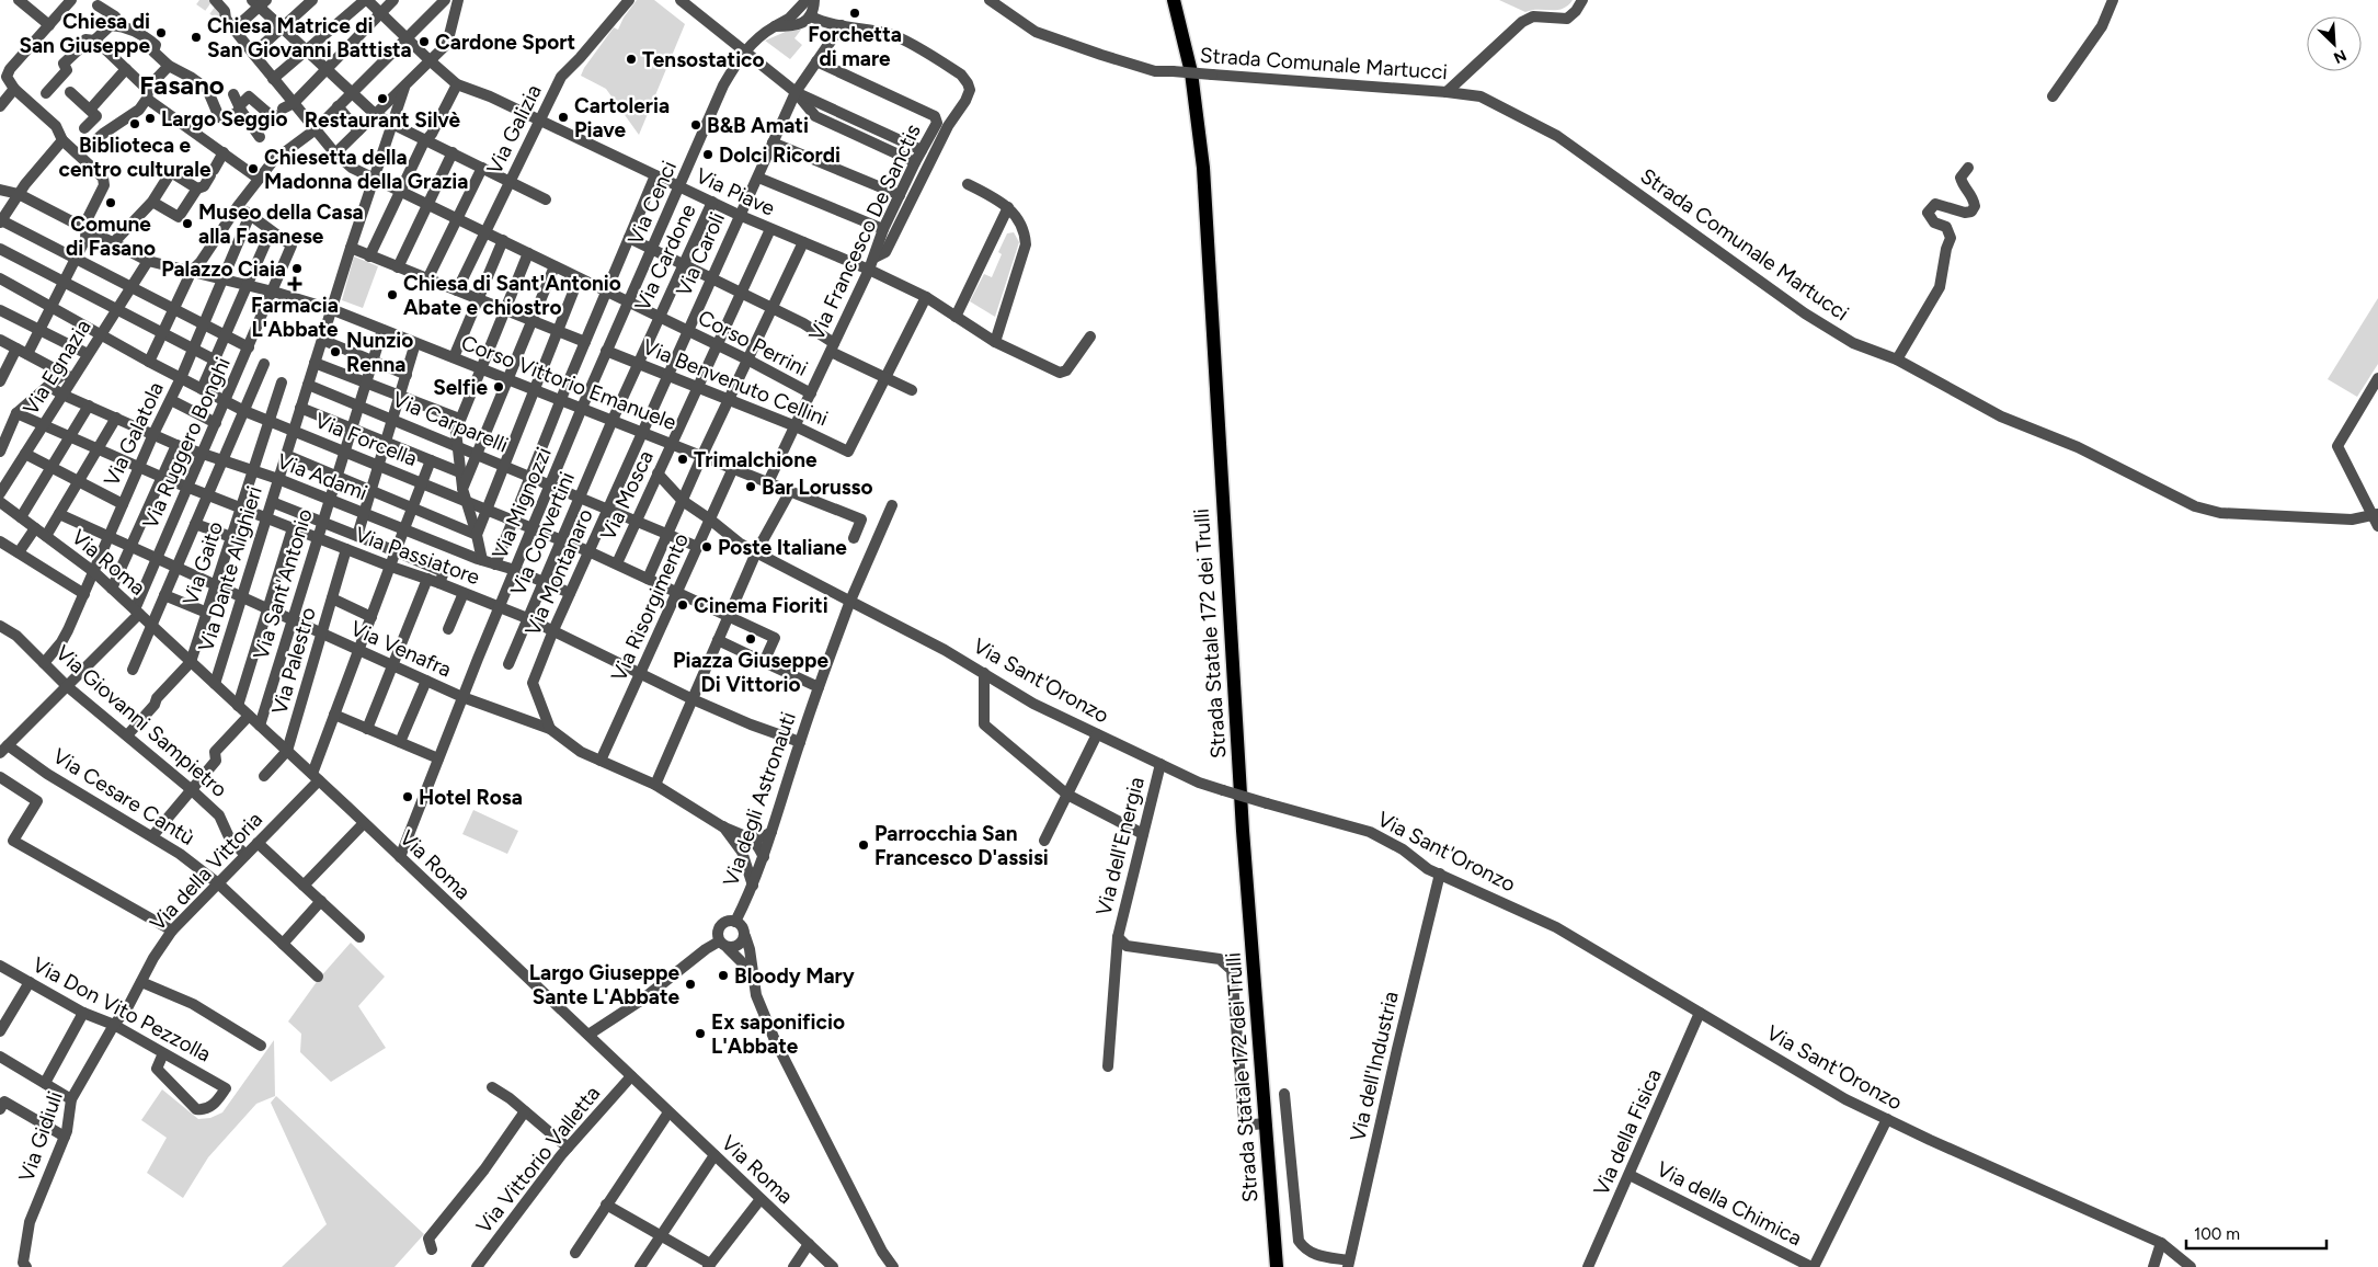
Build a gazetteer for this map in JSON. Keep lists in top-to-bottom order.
{
  "streets": {
    "main road": ["Strada Statale 172 dei Trulli"],
    "street": [
      "Strada Comunale Martucci",
      "Via Galizia",
      "Via Piave",
      "Via Cenci",
      "Via Francesco De Sanctis",
      "Via Caroli",
      "Via Cardone",
      "Corso Perrini",
      "Via Egnazia",
      "Corso Vittorio Emanuele",
      "Via Benvenuto Cellini",
      "Via Carparelli",
      "Via Galatola",
      "Via Forcella",
      "Via Ruggero Bonghi",
      "Via Adami",
      "Via Mosca",
      "Via Mignozzi",
      "Via Convertini",
      "Via Passiatore",
      "Via Roma",
      "Via Gaito",
      "Via Dante Alighieri",
      "Via Montanaro",
      "Via Sant'Antonio",
      "Via Risorgimento",
      "Via Venafra",
      "Via Palestro",
      "Via Sant'Oronzo",
      "Via Giovanni Sampietro",
      "Via Cesare Cantù",
      "Via degli Astronauti",
      "Via dell'Energia",
      "Via della Vittoria",
      "Via Don Vito Pezzolla",
      "Via dell'Industria",
      "Via della Fisica",
      "Via Gidiuli",
      "Via Vittorio Valletta",
      "Via della Chimica"
    ]
  },
  "crossings": [
    ["Via Galizia", "Via Piave"],
    ["Via Galizia", "Corso Perrini"],
    ["Via Piave", "Via Cenci"],
    ["Via Piave", "Via Francesco De Sanctis"],
    ["Via Piave", "Via Caroli"],
    ["Via Piave", "Via Cardone"],
    ["Via Piave", "Via Mosca"],
    ["Via Cenci", "Corso Perrini"],
    ["Via Cenci", "Corso Vittorio Emanuele"],
    ["Via Cenci", "Via Benvenuto Cellini"],
    ["Via Cenci", "Via Mignozzi"],
    ["Via Francesco De Sanctis", "Via Caroli"],
    ["Via Francesco De Sanctis", "Corso Perrini"],
    ["Via Francesco De Sanctis", "Corso Vittorio Emanuele"],
    ["Via Francesco De Sanctis", "Via Benvenuto Cellini"],
    ["Via Caroli", "Corso Perrini"],
    ["Via Caroli", "Corso Vittorio Emanuele"],
    ["Via Caroli", "Via Benvenuto Cellini"],
    ["Via Caroli", "Via Montanaro"],
    ["Via Cardone", "Corso Perrini"],
    ["Via Cardone", "Corso Vittorio Emanuele"],
    ["Via Cardone", "Via Benvenuto Cellini"],
    ["Via Cardone", "Via Convertini"],
    ["Corso Perrini", "Via Mosca"],
    ["Corso Perrini", "Via Dante Alighieri"],
    ["Via Egnazia", "Corso Vittorio Emanuele"],
    ["Via Egnazia", "Via Forcella"],
    ["Via Egnazia", "Via Adami"],
    ["Via Egnazia", "Via Passiatore"],
    ["Corso Vittorio Emanuele", "Via Galatola"],
    ["Corso Vittorio Emanuele", "Via Ruggero Bonghi"],
    ["Corso Vittorio Emanuele", "Via Mosca"],
    ["Corso Vittorio Emanuele", "Via Mignozzi"],
    ["Corso Vittorio Emanuele", "Via Convertini"],
    ["Corso Vittorio Emanuele", "Via Dante Alighieri"],
    ["Corso Vittorio Emanuele", "Via Montanaro"],
    ["Corso Vittorio Emanuele", "Via Sant'Antonio"],
    ["Corso Vittorio Emanuele", "Via Risorgimento"],
    ["Via Benvenuto Cellini", "Via Mosca"],
    ["Via Carparelli", "Via Mosca"],
    ["Via Carparelli", "Via Mignozzi"],
    ["Via Carparelli", "Via Convertini"],
    ["Via Carparelli", "Via Dante Alighieri"],
    ["Via Carparelli", "Via Montanaro"],
    ["Via Carparelli", "Via Sant'Antonio"],
    ["Via Carparelli", "Via Risorgimento"],
    ["Via Galatola", "Via Forcella"],
    ["Via Galatola", "Via Adami"],
    ["Via Galatola", "Via Passiatore"],
    ["Via Galatola", "Via Roma"],
    ["Via Galatola", "Via Venafra"],
    ["Via Galatola", "Via Giovanni Sampietro"],
    ["Via Forcella", "Via Ruggero Bonghi"],
    ["Via Forcella", "Via Mosca"],
    ["Via Forcella", "Via Mignozzi"],
    ["Via Forcella", "Via Convertini"],
    ["Via Forcella", "Via Gaito"],
    ["Via Forcella", "Via Dante Alighieri"],
    ["Via Forcella", "Via Montanaro"],
    ["Via Forcella", "Via Sant'Antonio"],
    ["Via Forcella", "Via Risorgimento"],
    ["Via Forcella", "Via della Vittoria"],
    ["Via Ruggero Bonghi", "Via Adami"],
    ["Via Ruggero Bonghi", "Via Passiatore"],
    ["Via Ruggero Bonghi", "Via Roma"],
    ["Via Ruggero Bonghi", "Via Venafra"],
    ["Via Ruggero Bonghi", "Via Giovanni Sampietro"],
    ["Via Ruggero Bonghi", "Via Cesare Cantù"],
    ["Via Adami", "Via Mignozzi"],
    ["Via Adami", "Via Convertini"],
    ["Via Adami", "Via Gaito"],
    ["Via Adami", "Via Dante Alighieri"],
    ["Via Adami", "Via Montanaro"],
    ["Via Adami", "Via Sant'Antonio"],
    ["Via Adami", "Via della Vittoria"],
    ["Via Mosca", "Via Sant'Oronzo"],
    ["Via Mignozzi", "Via Passiatore"],
    ["Via Mignozzi", "Via Roma"],
    ["Via Mignozzi", "Via Venafra"],
    ["Via Convertini", "Via Passiatore"],
    ["Via Passiatore", "Via Gaito"],
    ["Via Passiatore", "Via Dante Alighieri"],
    ["Via Passiatore", "Via Montanaro"],
    ["Via Passiatore", "Via Sant'Antonio"],
    ["Via Passiatore", "Via Risorgimento"],
    ["Via Passiatore", "Via Palestro"],
    ["Via Passiatore", "Via degli Astronauti"],
    ["Via Passiatore", "Via della Vittoria"],
    ["Via Roma", "Via Gaito"],
    ["Via Roma", "Via Dante Alighieri"],
    ["Via Roma", "Via Sant'Antonio"],
    ["Via Roma", "Via Palestro"],
    ["Via Roma", "Via della Vittoria"],
    ["Via Roma", "Via Vittorio Valletta"],
    ["Via Gaito", "Via Venafra"],
    ["Via Gaito", "Via Giovanni Sampietro"],
    ["Via Dante Alighieri", "Via Venafra"],
    ["Via Montanaro", "Via Venafra"],
    ["Via Sant'Antonio", "Via Venafra"],
    ["Via Risorgimento", "Via Venafra"],
    ["Via Risorgimento", "Via Sant'Oronzo"],
    ["Strada Statale 172 dei Trulli", "Via dell'Energia"],
    ["Via Venafra", "Via Palestro"],
    ["Via Venafra", "Via degli Astronauti"],
    ["Via Venafra", "Via della Vittoria"],
    ["Via Sant'Oronzo", "Via degli Astronauti"],
    ["Via Sant'Oronzo", "Via dell'Energia"],
    ["Via Sant'Oronzo", "Via dell'Industria"],
    ["Via Sant'Oronzo", "Via della Fisica"],
    ["Via Giovanni Sampietro", "Via della Vittoria"],
    ["Via Cesare Cantù", "Via della Vittoria"],
    ["Via della Vittoria", "Via Don Vito Pezzolla"],
    ["Via della Vittoria", "Via Gidiuli"],
    ["Via Don Vito Pezzolla", "Via Gidiuli"],
    ["Via della Fisica", "Via della Chimica"]
  ],
  "districts": ["Fasano"],
  "places": {
    "other": [
      "Forchetta di mare",
      "Chiesa di San Giuseppe",
      "Chiesa Matrice di San Giovanni Battista",
      "Cardone Sport",
      "Tensostatico",
      "Restaurant Silvè",
      "Cartoleria Piave",
      "Largo Seggio",
      "Biblioteca e centro culturale",
      "B&B Amati",
      "Dolci Ricordi",
      "Chiesetta della Madonna della Grazia",
      "Comune di Fasano",
      "Museo della Casa alla Fasanese",
      "Palazzo Ciaia",
      "Chiesa di Sant'Antonio Abate e chiostro",
      "Nunzio Renna",
      "Selfie",
      "Trimalchione",
      "Bar Lorusso",
      "Poste Italiane",
      "Cinema Fioriti",
      "Piazza Giuseppe Di Vittorio",
      "Hotel Rosa",
      "Parrocchia San Francesco D'assisi",
      "Bloody Mary",
      "Largo Giuseppe Sante L'Abbate",
      "Ex saponificio L'Abbate"
    ],
    "health": ["Farmacia L'Abbate"]
  },
  "scale_bar": "100 m",
  "north": "bottom right"
}
